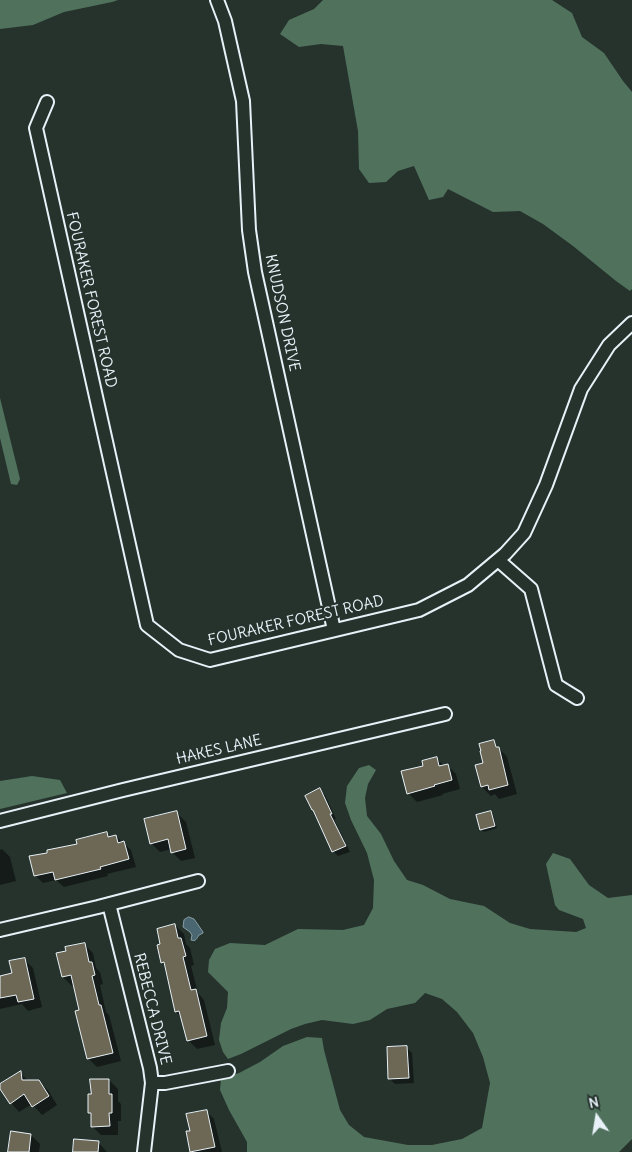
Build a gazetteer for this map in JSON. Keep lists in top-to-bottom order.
{
  "streets": {
    "street": [
      "FOURAKER FOREST ROAD",
      "KNUDSON DRIVE",
      "HAKES LANE",
      "REBECCA DRIVE"
    ]
  },
  "crossings": [
    ["FOURAKER FOREST ROAD", "KNUDSON DRIVE"]
  ],
  "north": "top"
}
